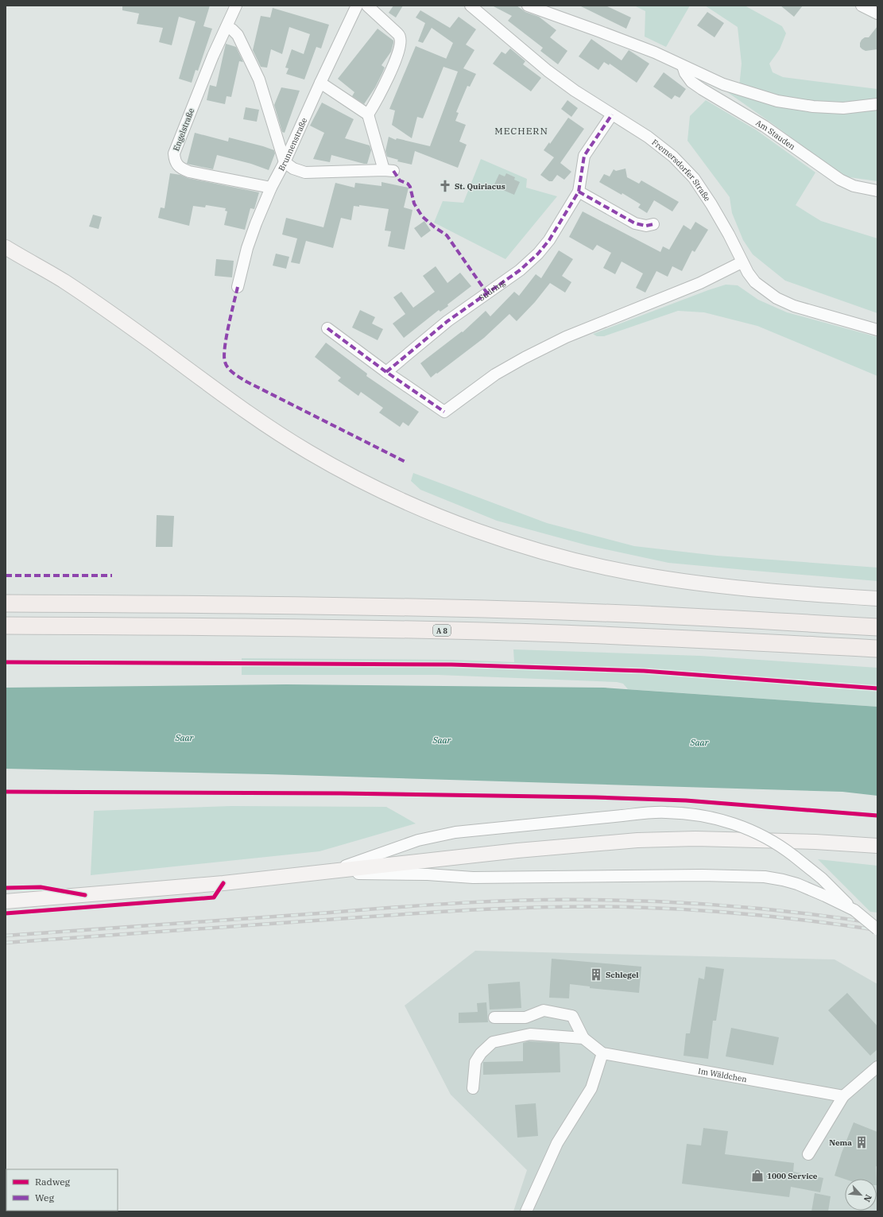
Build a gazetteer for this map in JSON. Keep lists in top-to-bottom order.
{
  "streets": {
    "highway": ["A 8"],
    "street": [
      "Engelstraße",
      "Am Stauden",
      "Brunnenstraße",
      "Fremersdorfer Straße",
      "Südring",
      "Im Wäldchen"
    ]
  },
  "crossings": [
    ["Engelstraße", "Brunnenstraße"],
    ["Fremersdorfer Straße", "Südring"]
  ],
  "districts": ["MECHERN"],
  "water": ["Saar"],
  "places": {
    "church": ["St. Quiriacus"],
    "building": ["Schlegel", "Nema"],
    "shop": ["1000 Service"]
  },
  "legend": ["Radweg", "Weg"],
  "north": "bottom right"
}
